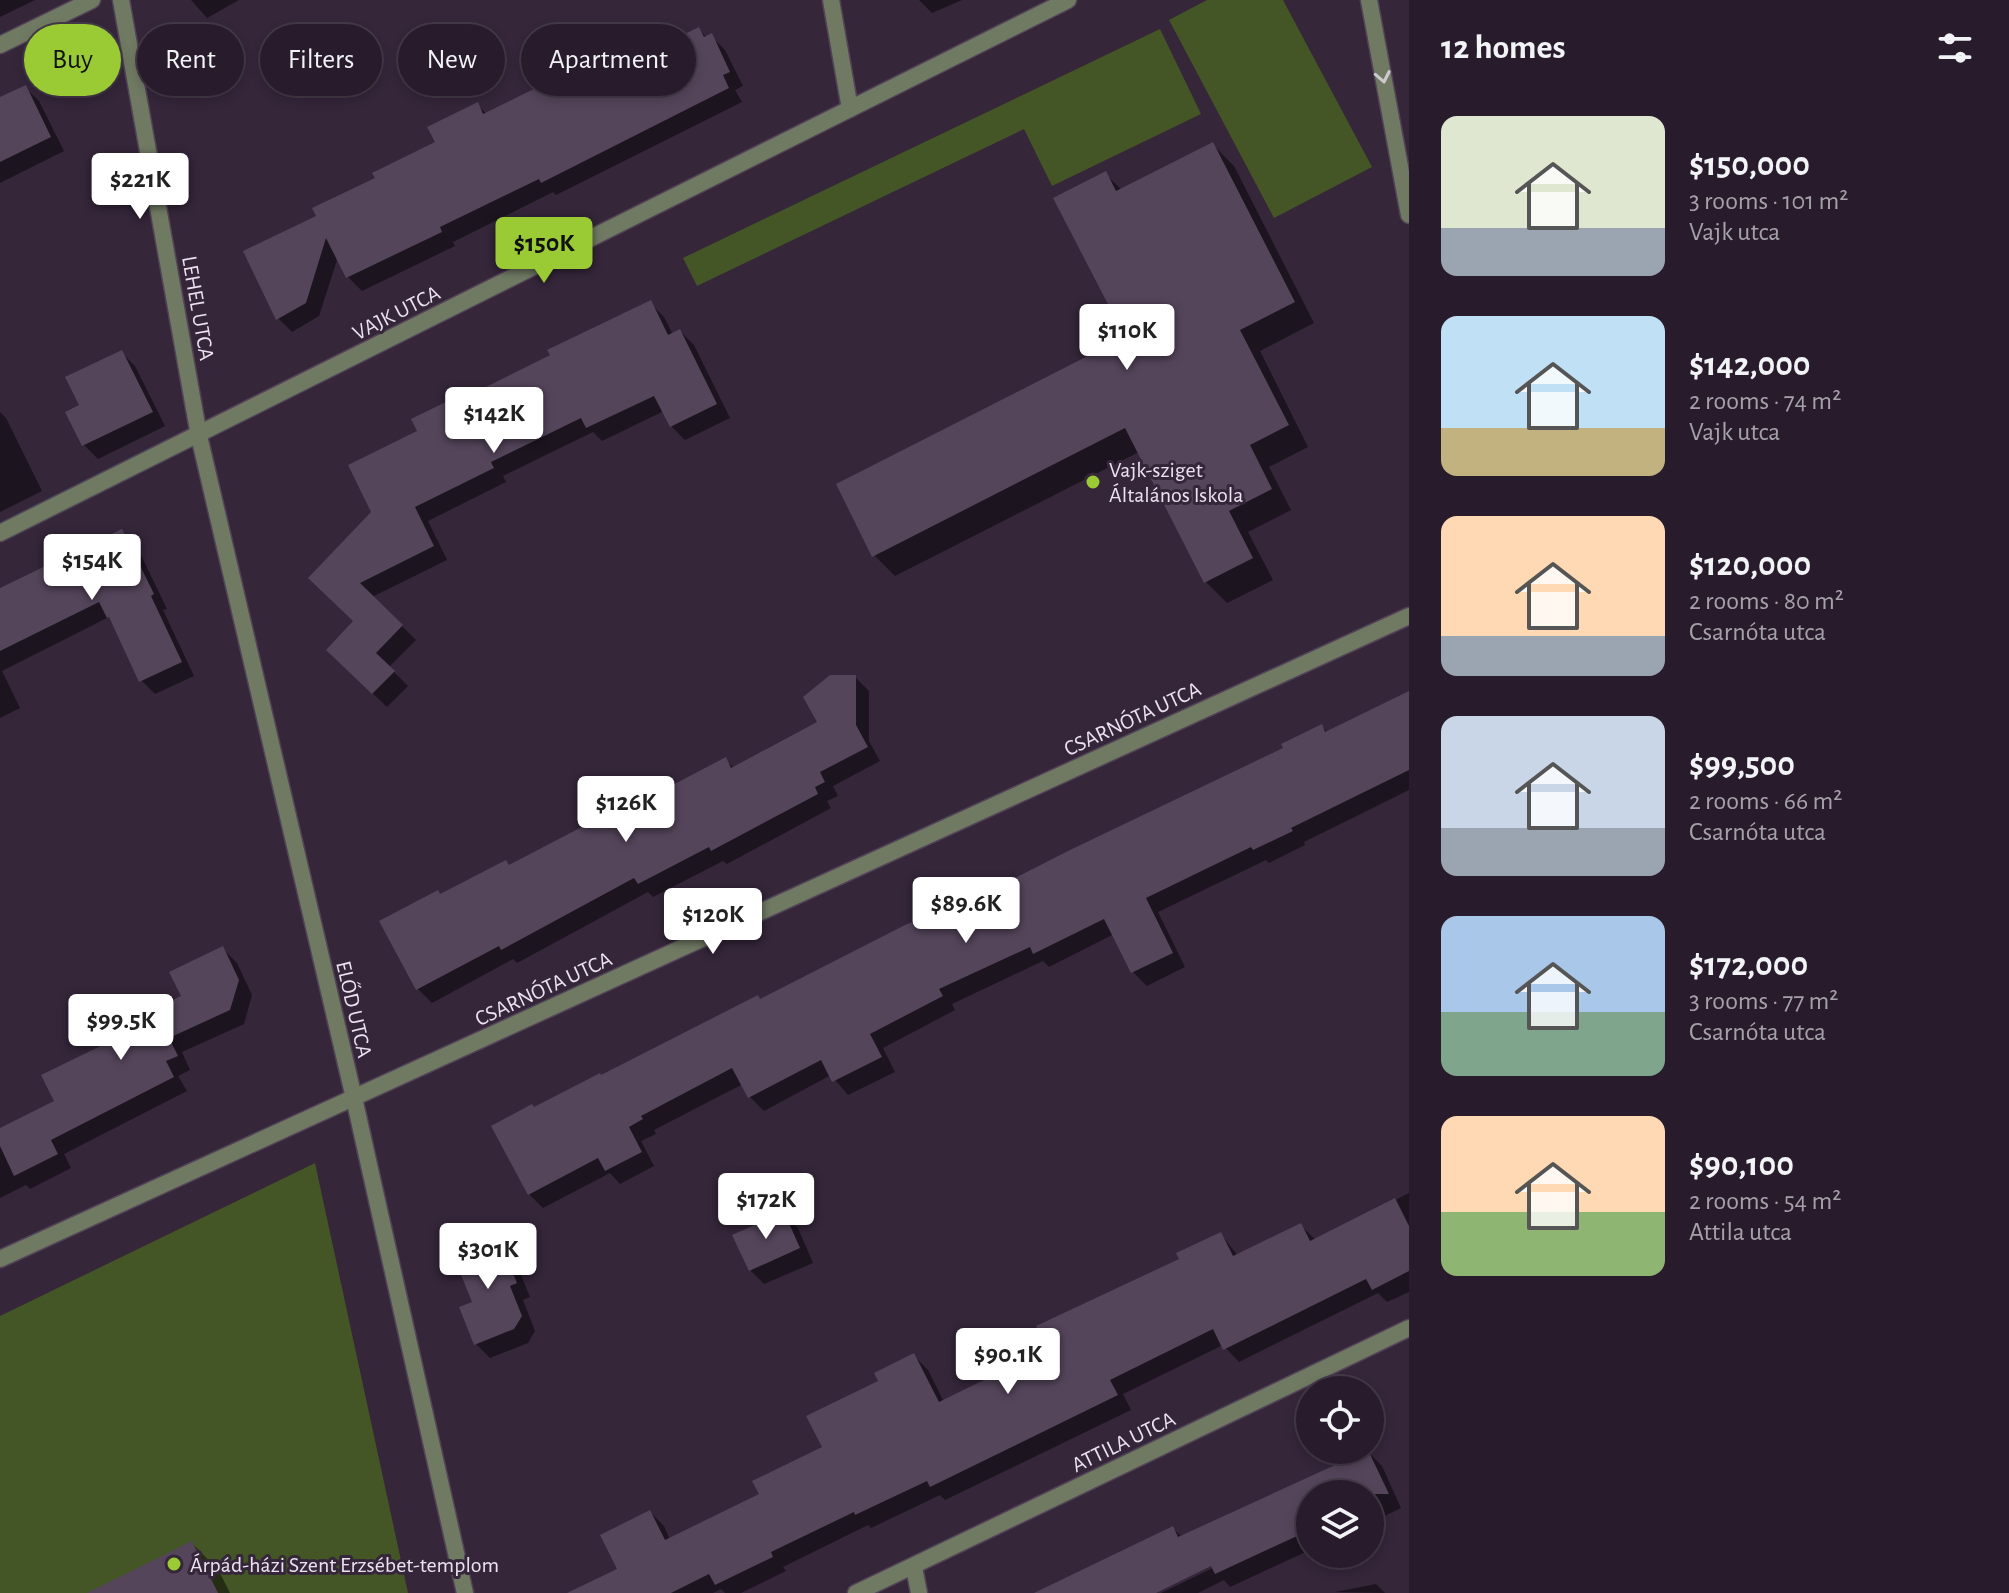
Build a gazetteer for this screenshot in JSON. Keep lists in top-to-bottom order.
{
  "streets": {
    "street": [
      "LEHEL UTCA",
      "VAJK UTCA",
      "CSARNÓTA UTCA",
      "ELŐD UTCA",
      "ATTILA UTCA"
    ]
  },
  "crossings": [
    ["LEHEL UTCA", "VAJK UTCA"],
    ["LEHEL UTCA", "ELŐD UTCA"],
    ["VAJK UTCA", "ELŐD UTCA"],
    ["CSARNÓTA UTCA", "ELŐD UTCA"]
  ],
  "places": ["Vajk-sziget Általános Iskola", "Árpád-házi Szent Erzsébet-templom"],
  "page": {
    "heading": "12 homes",
    "chip": [
      "Buy",
      "Rent",
      "Filters",
      "New",
      "Apartment"
    ],
    "list": [
      {
        "name": "$150,000",
        "note": "3 rooms · 101 m² · Vajk utca"
      },
      {
        "name": "$142,000",
        "note": "2 rooms · 74 m² · Vajk utca"
      },
      {
        "name": "$120,000",
        "note": "2 rooms · 80 m² · Csarnóta utca"
      },
      {
        "name": "$99,500",
        "note": "2 rooms · 66 m² · Csarnóta utca"
      },
      {
        "name": "$172,000",
        "note": "3 rooms · 77 m² · Csarnóta utca"
      },
      {
        "name": "$90,100",
        "note": "2 rooms · 54 m² · Attila utca"
      }
    ],
    "price": [
      "$221K",
      "$150K",
      "$110K",
      "$142K",
      "$154K",
      "$126K",
      "$89.6K",
      "$120K",
      "$99.5K",
      "$172K",
      "$301K",
      "$90.1K"
    ]
  }
}
